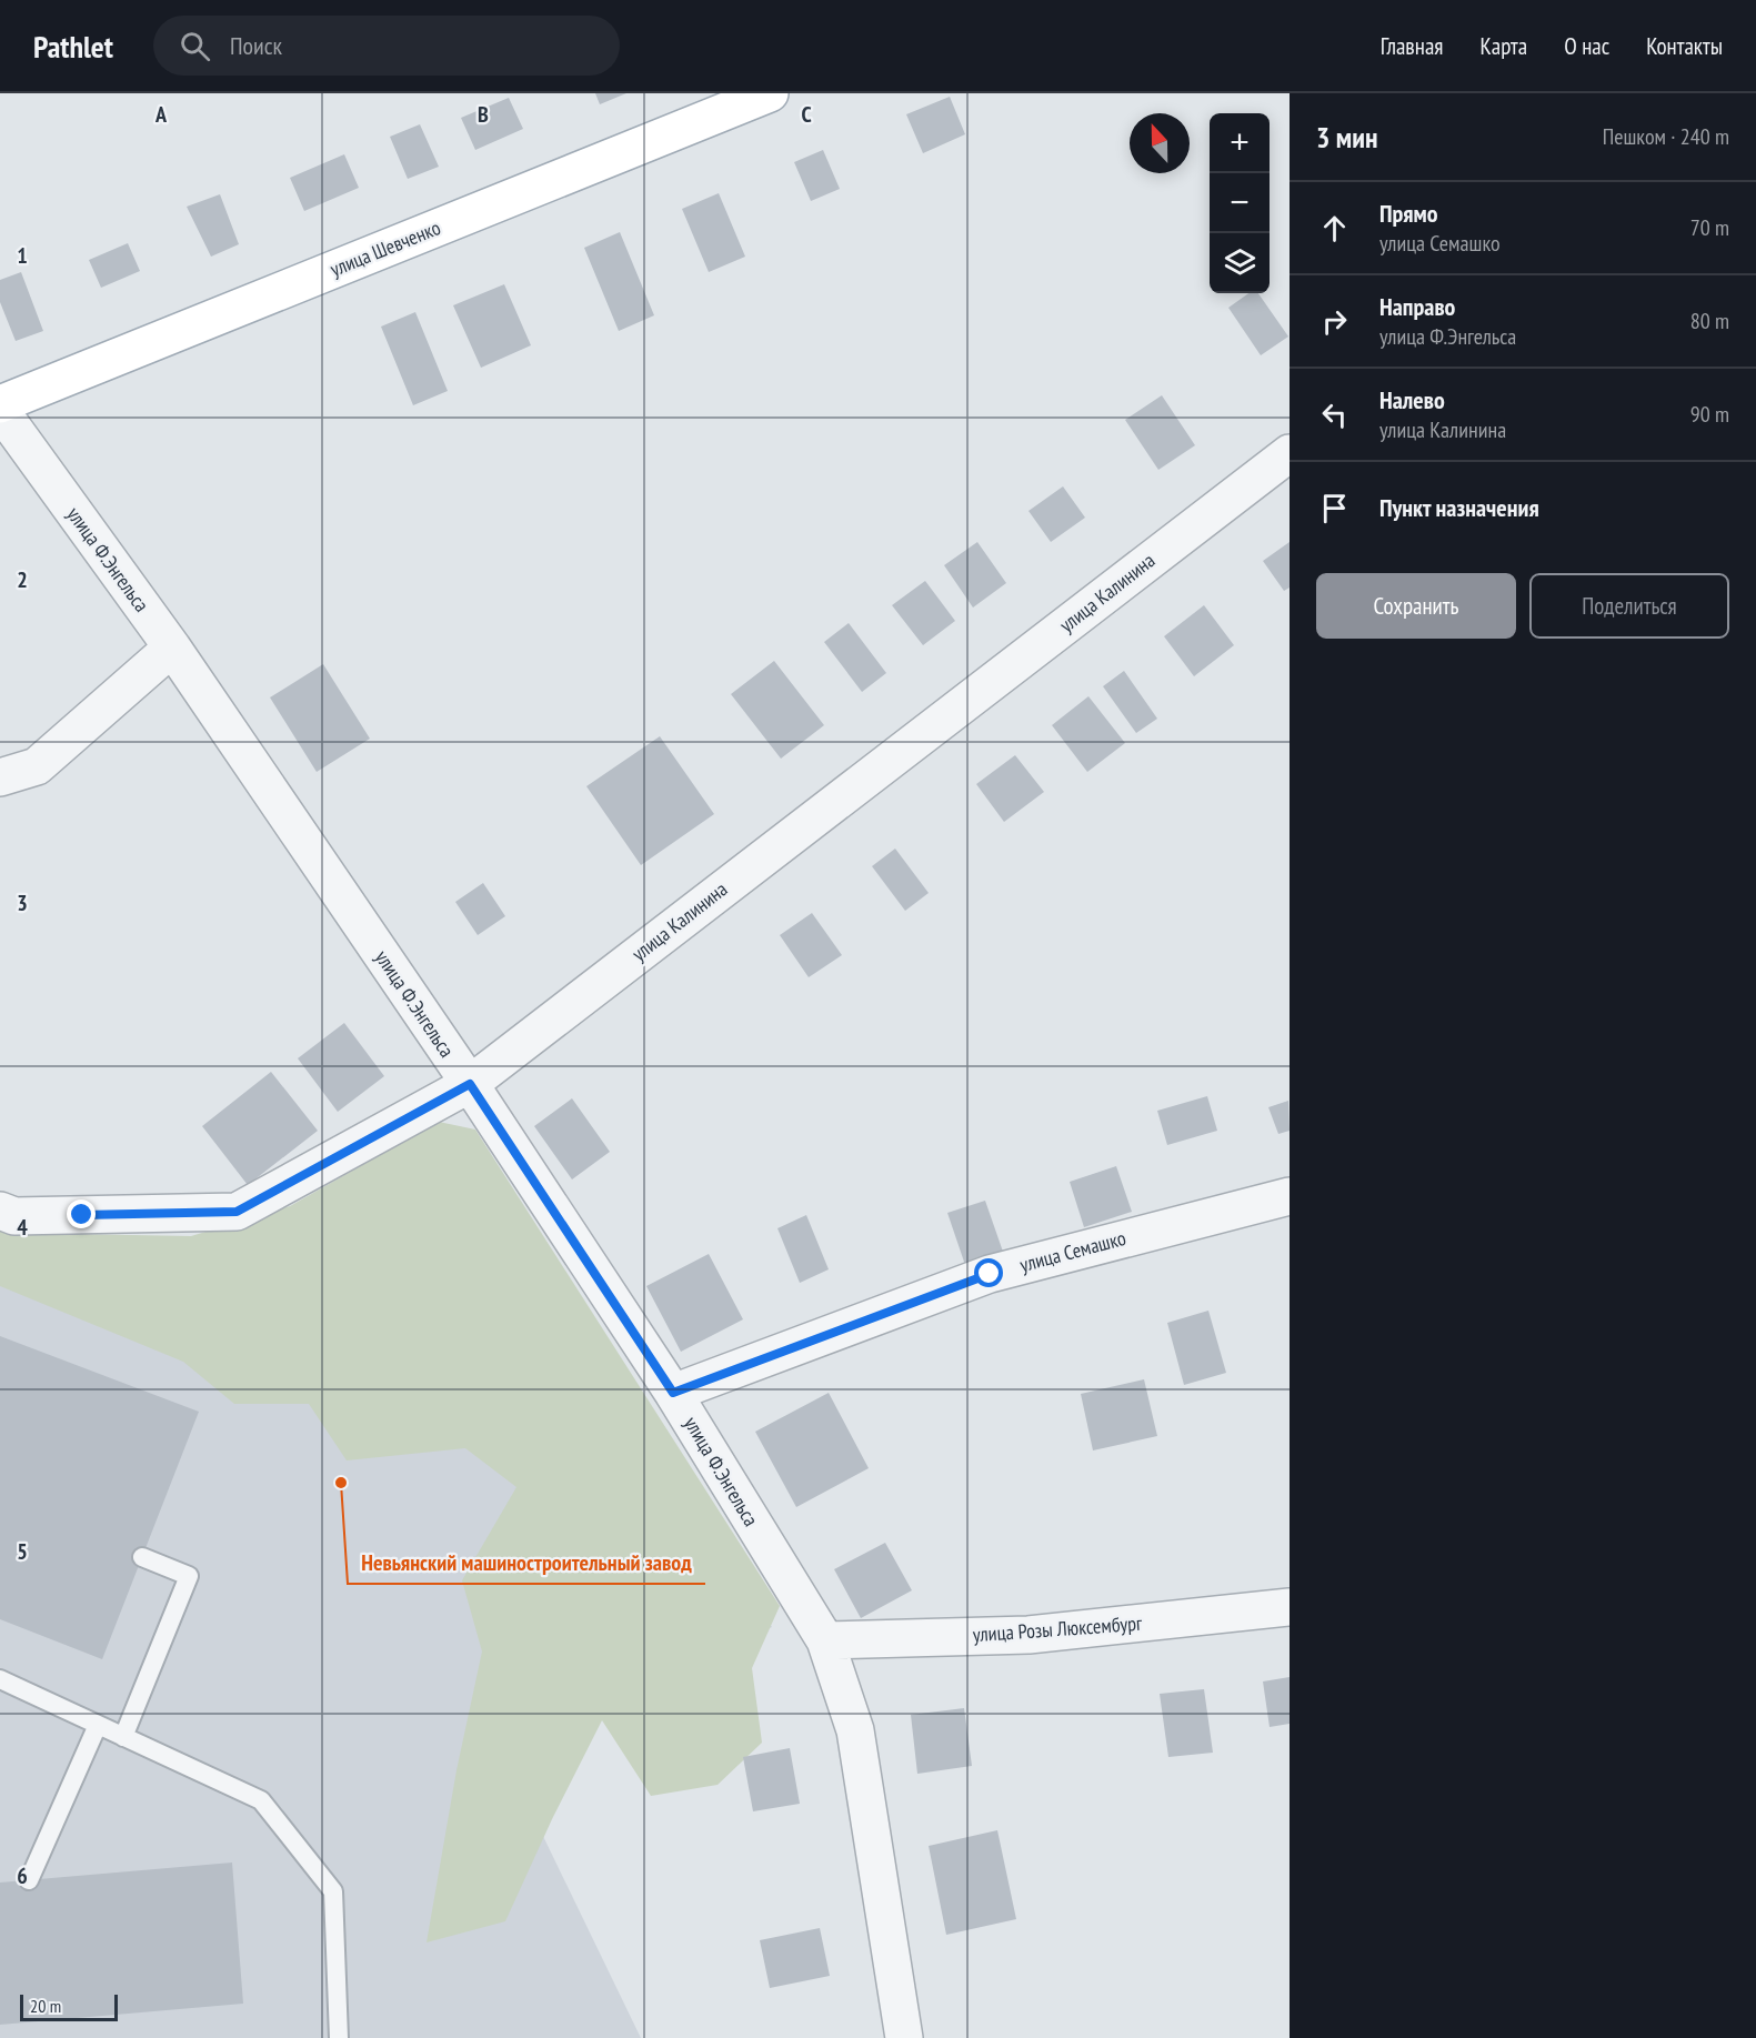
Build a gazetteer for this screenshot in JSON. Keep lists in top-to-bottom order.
{
  "streets": {
    "main road": ["улица Шевченко"],
    "street": [
      "улица Ф.Энгельса",
      "улица Калинина",
      "улица Семашко",
      "улица Розы Люксембург"
    ]
  },
  "crossings": [
    ["улица Ф.Энгельса", "улица Калинина"],
    ["улица Ф.Энгельса", "улица Семашко"],
    ["улица Ф.Энгельса", "улица Розы Люксембург"]
  ],
  "places": ["Невьянский машиностроительный завод"],
  "scale_bar": "20 m",
  "north": "top",
  "page": {
    "header": "Pathlet",
    "search": "Поиск",
    "nav": [
      "Главная",
      "Карта",
      "О нас",
      "Контакты"
    ],
    "heading": ["3 мин", "Пешком · 240 m"],
    "map_buttons": ["+", "−"],
    "list": [
      ["Прямо", "улица Семашко", "70 m"],
      ["Направо", "улица Ф.Энгельса", "80 m"],
      ["Налево", "улица Калинина", "90 m"],
      "Пункт назначения"
    ],
    "buttons": ["Сохранить", "Поделиться"],
    "scale": "20 m"
  },
  "grid": {
    "columns": ["A", "B", "C"],
    "rows": [
      "1",
      "2",
      "3",
      "4",
      "5",
      "6"
    ]
  }
}
